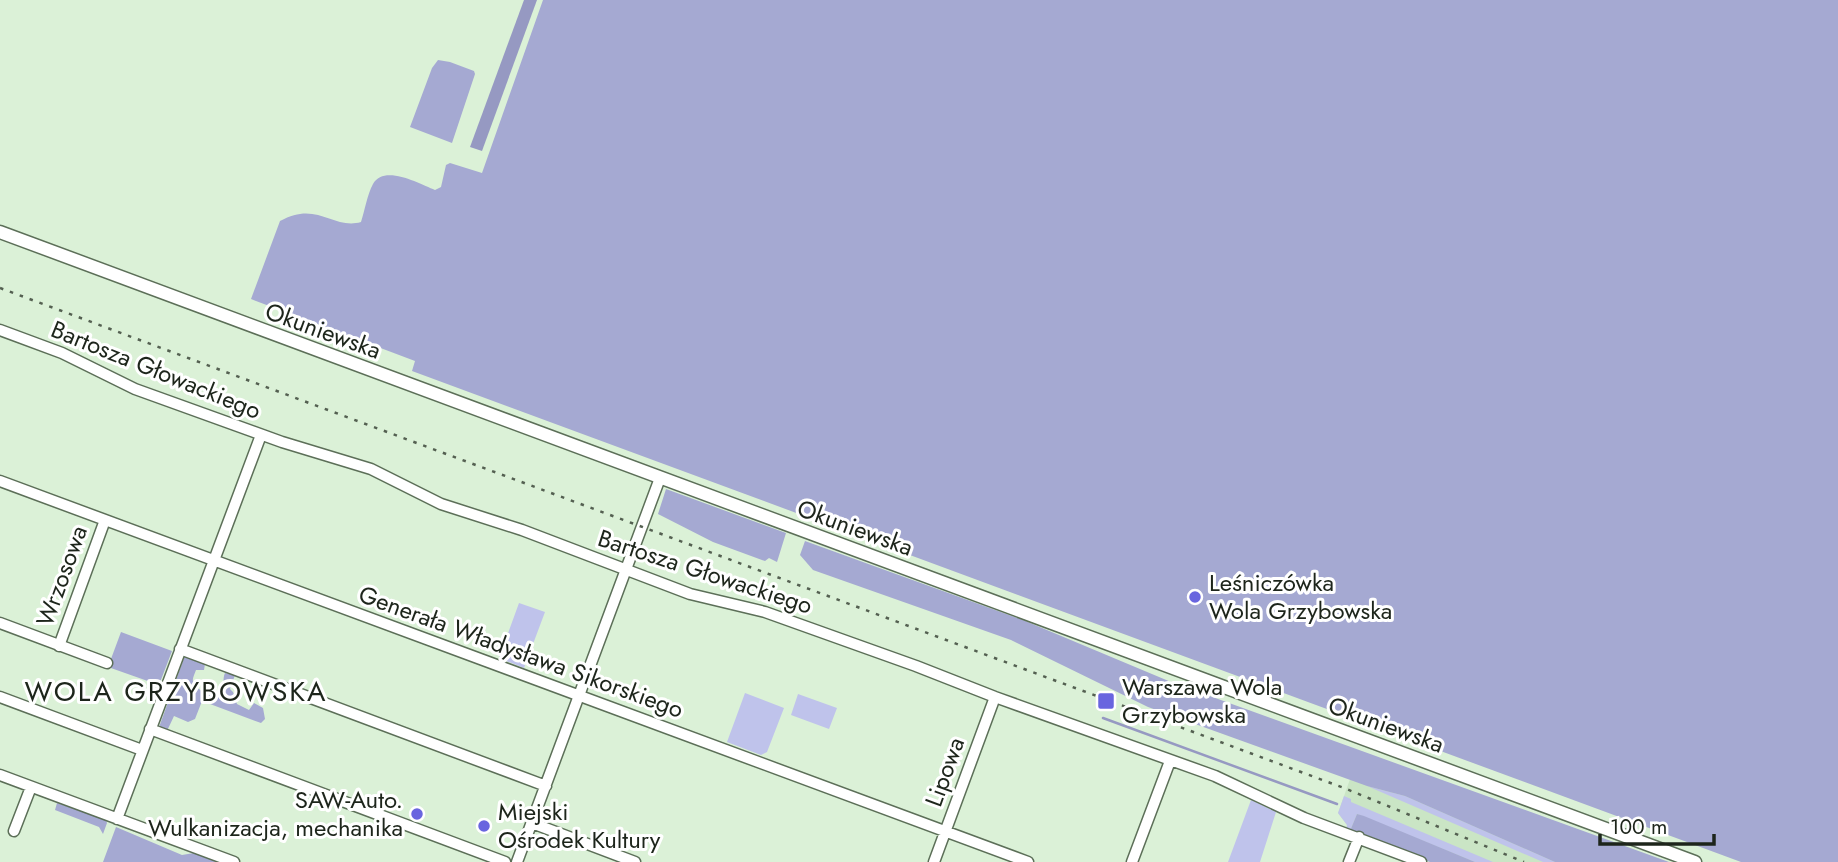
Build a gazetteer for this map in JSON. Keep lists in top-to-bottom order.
{
  "streets": {
    "main road": ["Okuniewska"],
    "street": [
      "Bartosza Głowackiego",
      "Wrzosowa",
      "Generała Władysława Sikorskiego",
      "Lipowa"
    ]
  },
  "crossings": [
    ["Bartosza Głowackiego", "Lipowa"],
    ["Wrzosowa", "Generała Władysława Sikorskiego"],
    ["Generała Władysława Sikorskiego", "Lipowa"]
  ],
  "districts": ["WOLA GRZYBOWSKA"],
  "places": {
    "other": ["Leśniczówka Wola Grzybowska", "SAW-Auto. Wulkanizacja, mechanika", "Miejski Ośrodek Kultury"],
    "transit": ["Warszawa Wola Grzybowska"]
  },
  "scale_bar": "100 m"
}
